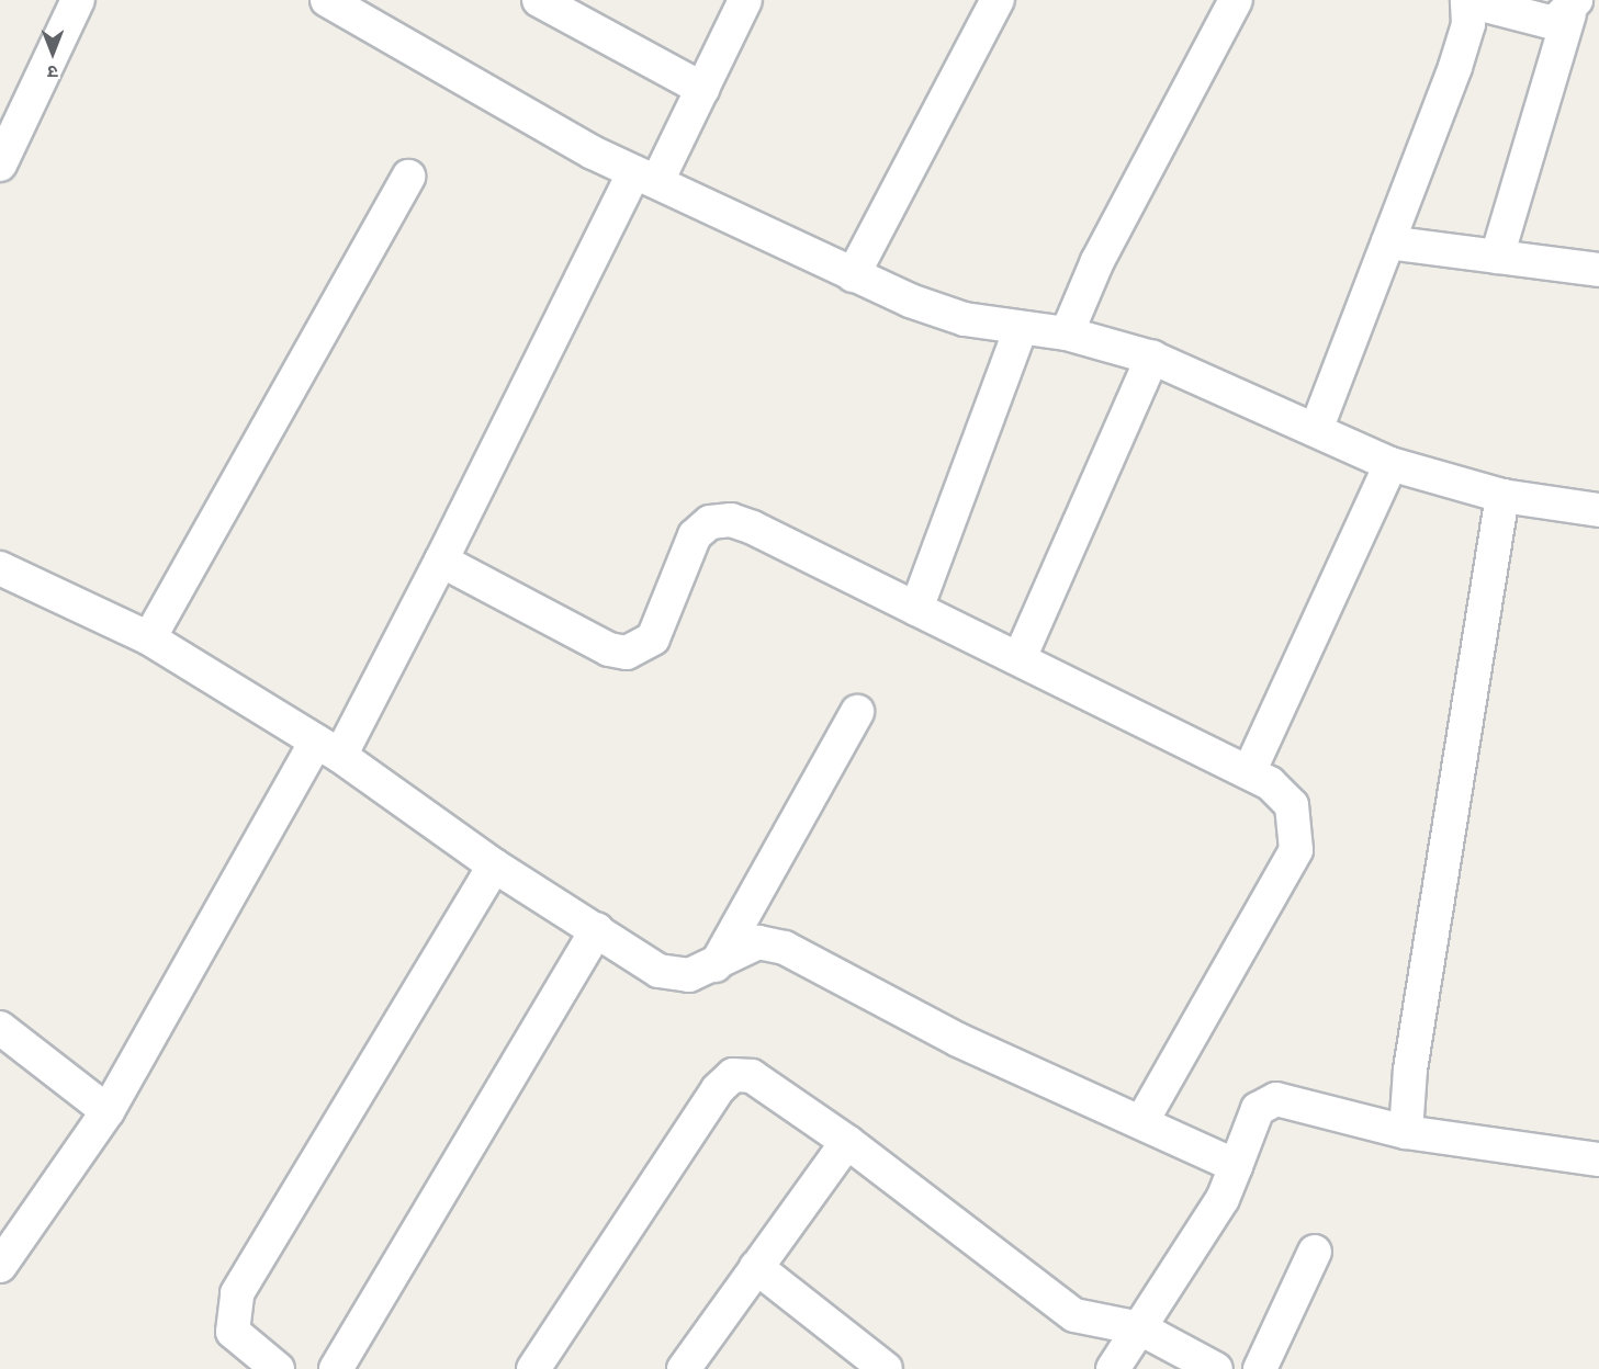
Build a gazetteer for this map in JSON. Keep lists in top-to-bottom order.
{
  "north": "bottom"
}
